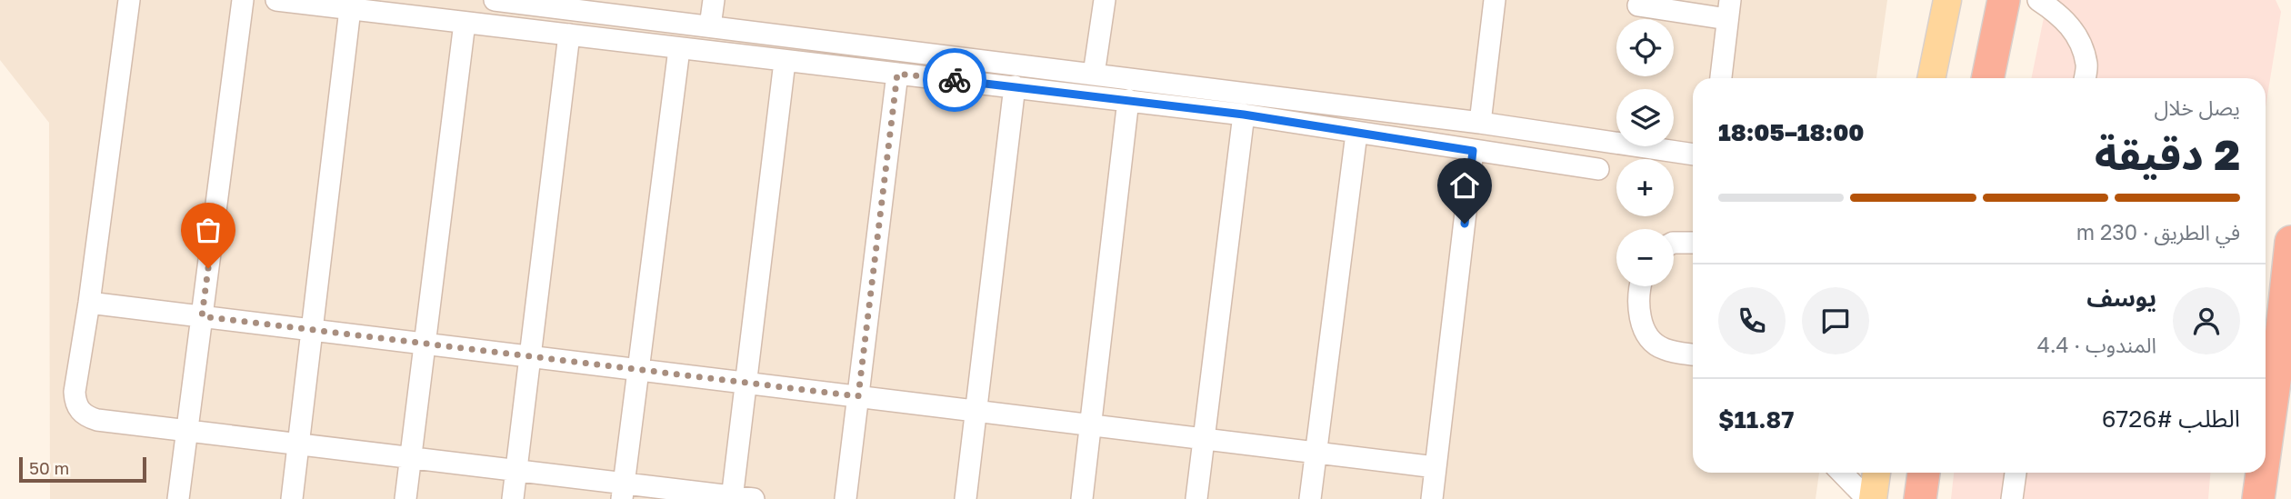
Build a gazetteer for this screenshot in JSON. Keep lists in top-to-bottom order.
{
  "scale_bar": "50 m",
  "page": {
    "map_buttons": ["+", "−"],
    "heading": ["2 دقيقة", "يصل خلال", "18:00–18:05"],
    "panel": [
      "يوسف",
      "المندوب · 4.4",
      "الطلب #6726",
      "$11.87"
    ],
    "bar": "في الطريق · 230 m",
    "scale": "50 m"
  }
}
